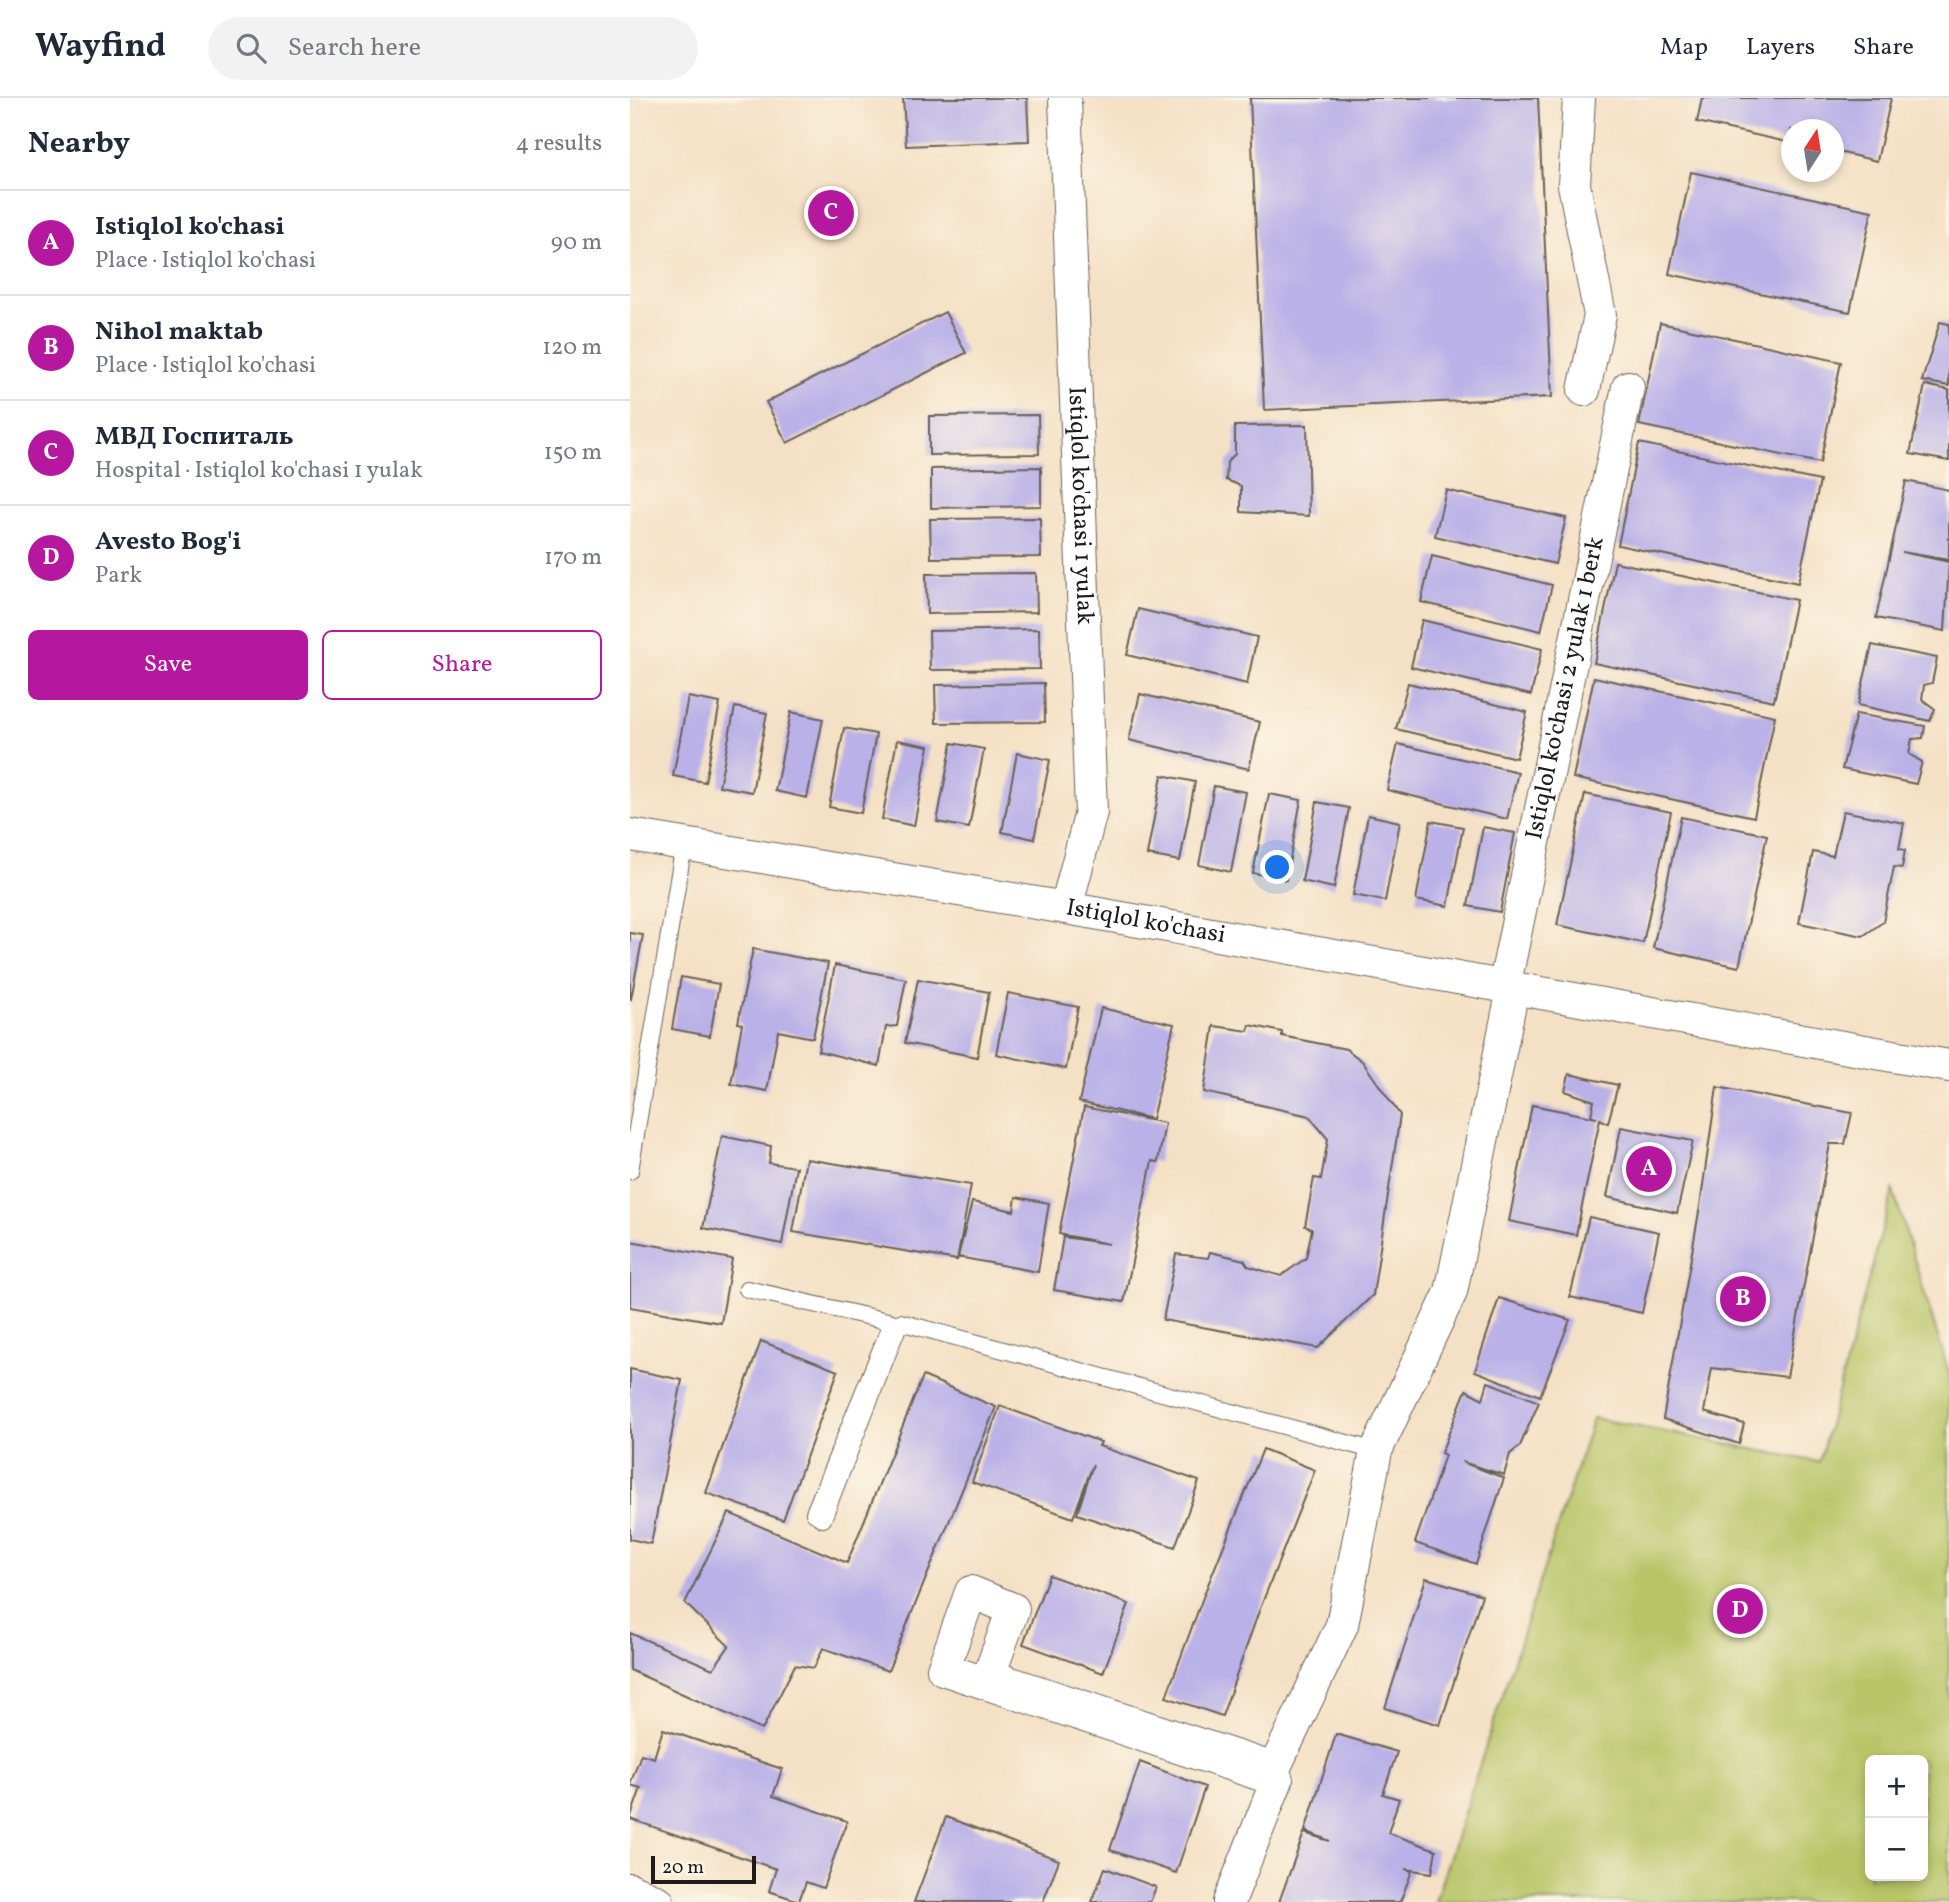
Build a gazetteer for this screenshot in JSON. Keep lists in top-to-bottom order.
{
  "streets": {
    "street": ["Istiqlol ko'chasi 1 yulak", "Istiqlol ko'chasi 2 yulak 1 berk", "Istiqlol ko'chasi"]
  },
  "crossings": [
    ["Istiqlol ko'chasi 1 yulak", "Istiqlol ko'chasi"],
    ["Istiqlol ko'chasi 2 yulak 1 berk", "Istiqlol ko'chasi"]
  ],
  "scale_bar": "20 m",
  "north": "top",
  "page": {
    "header": "Wayfind",
    "search": "Search here",
    "nav": ["Map", "Layers", "Share"],
    "heading": ["Nearby", "4 results"],
    "pins": [
      "C",
      "A",
      "B",
      "D"
    ],
    "list": [
      {
        "mark": "A",
        "name": "Istiqlol ko'chasi",
        "note": "Place · Istiqlol ko'chasi",
        "value": "90 m"
      },
      {
        "mark": "B",
        "name": "Nihol maktab",
        "note": "Place · Istiqlol ko'chasi",
        "value": "120 m"
      },
      {
        "mark": "C",
        "name": "МВД Госпиталь",
        "note": "Hospital · Istiqlol ko'chasi 1 yulak",
        "value": "150 m"
      },
      {
        "mark": "D",
        "name": "Avesto Bog'i",
        "note": "Park",
        "value": "170 m"
      }
    ],
    "buttons": ["Save", "Share"],
    "map_buttons": ["+", "−"],
    "scale": "20 m"
  }
}
